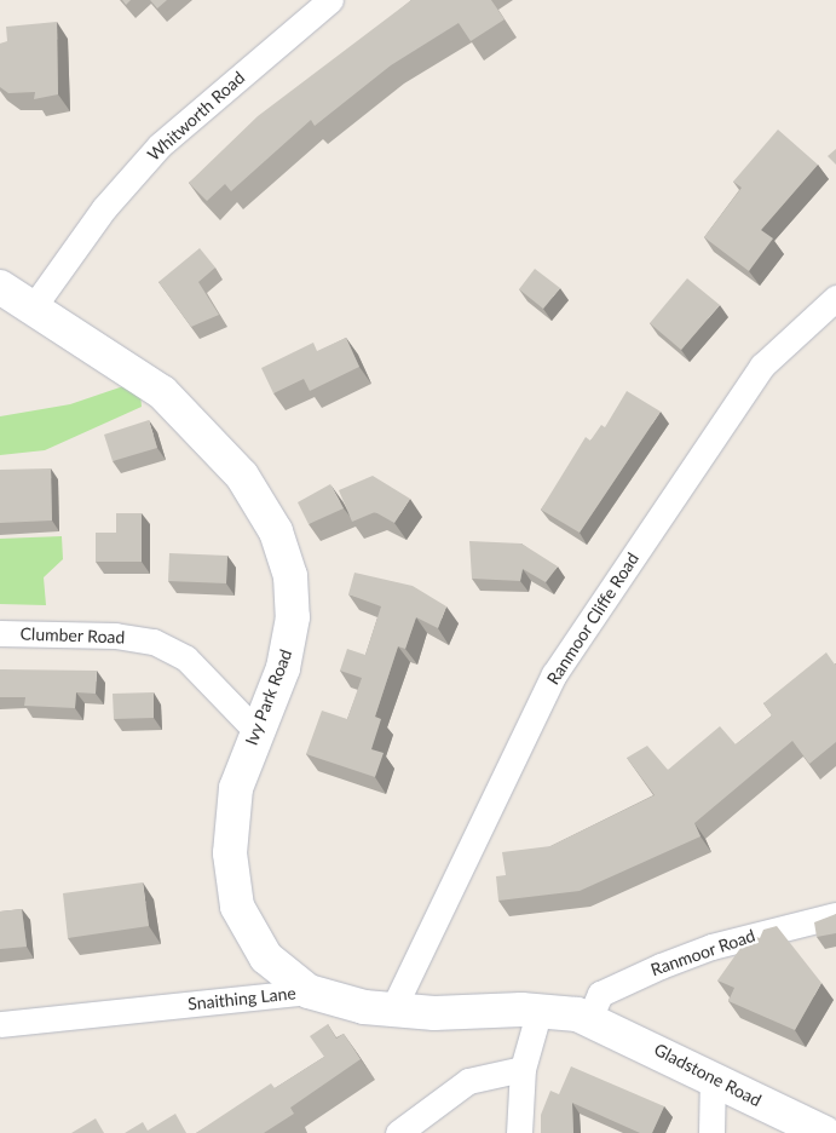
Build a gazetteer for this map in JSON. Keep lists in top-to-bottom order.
{
  "streets": {
    "street": [
      "Whitworth Road",
      "Ranmoor Cliffe Road",
      "Clumber Road",
      "Ivy Park Road",
      "Ranmoor Road",
      "Snaithing Lane",
      "Gladstone Road"
    ]
  },
  "crossings": [
    ["Whitworth Road", "Ivy Park Road"],
    ["Ranmoor Cliffe Road", "Snaithing Lane"],
    ["Clumber Road", "Ivy Park Road"],
    ["Ivy Park Road", "Snaithing Lane"],
    ["Ranmoor Road", "Snaithing Lane"],
    ["Ranmoor Road", "Gladstone Road"],
    ["Snaithing Lane", "Gladstone Road"]
  ]
}
